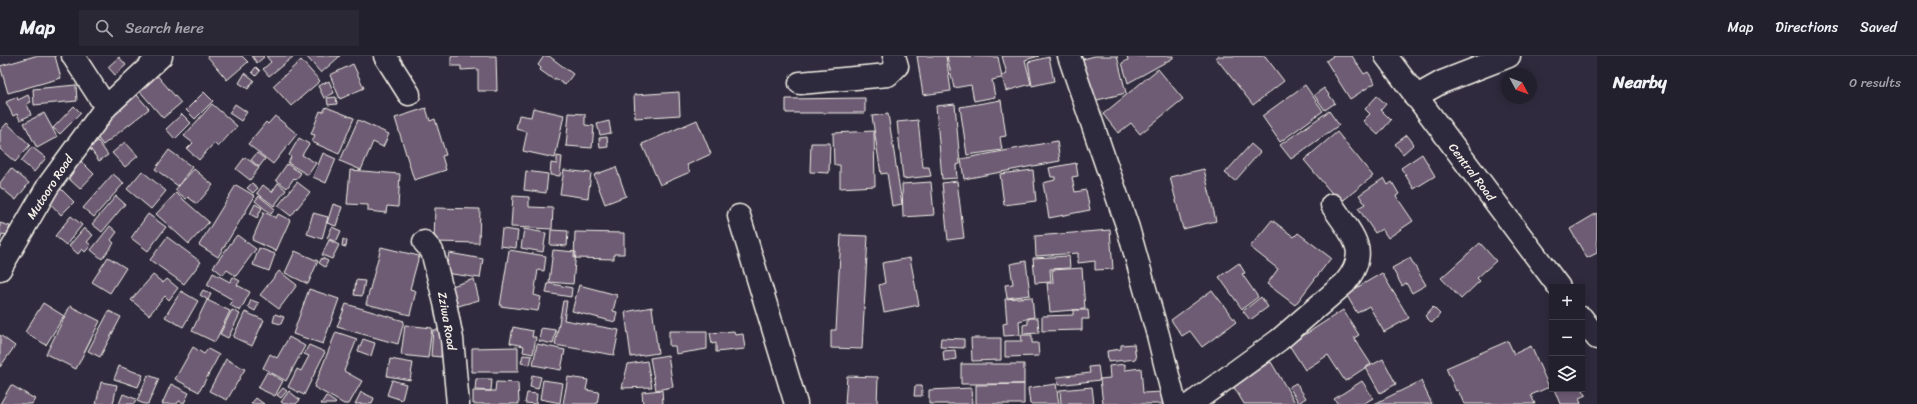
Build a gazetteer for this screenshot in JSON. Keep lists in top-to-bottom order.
{
  "streets": {
    "street": ["Central Road", "Mutooro Road", "Zziwa Road"]
  },
  "north": "bottom right",
  "page": {
    "header": "Map",
    "search": "Search here",
    "nav": ["Map", "Directions", "Saved"],
    "heading": ["Nearby", "0 results"],
    "map_buttons": ["+", "−"]
  }
}
